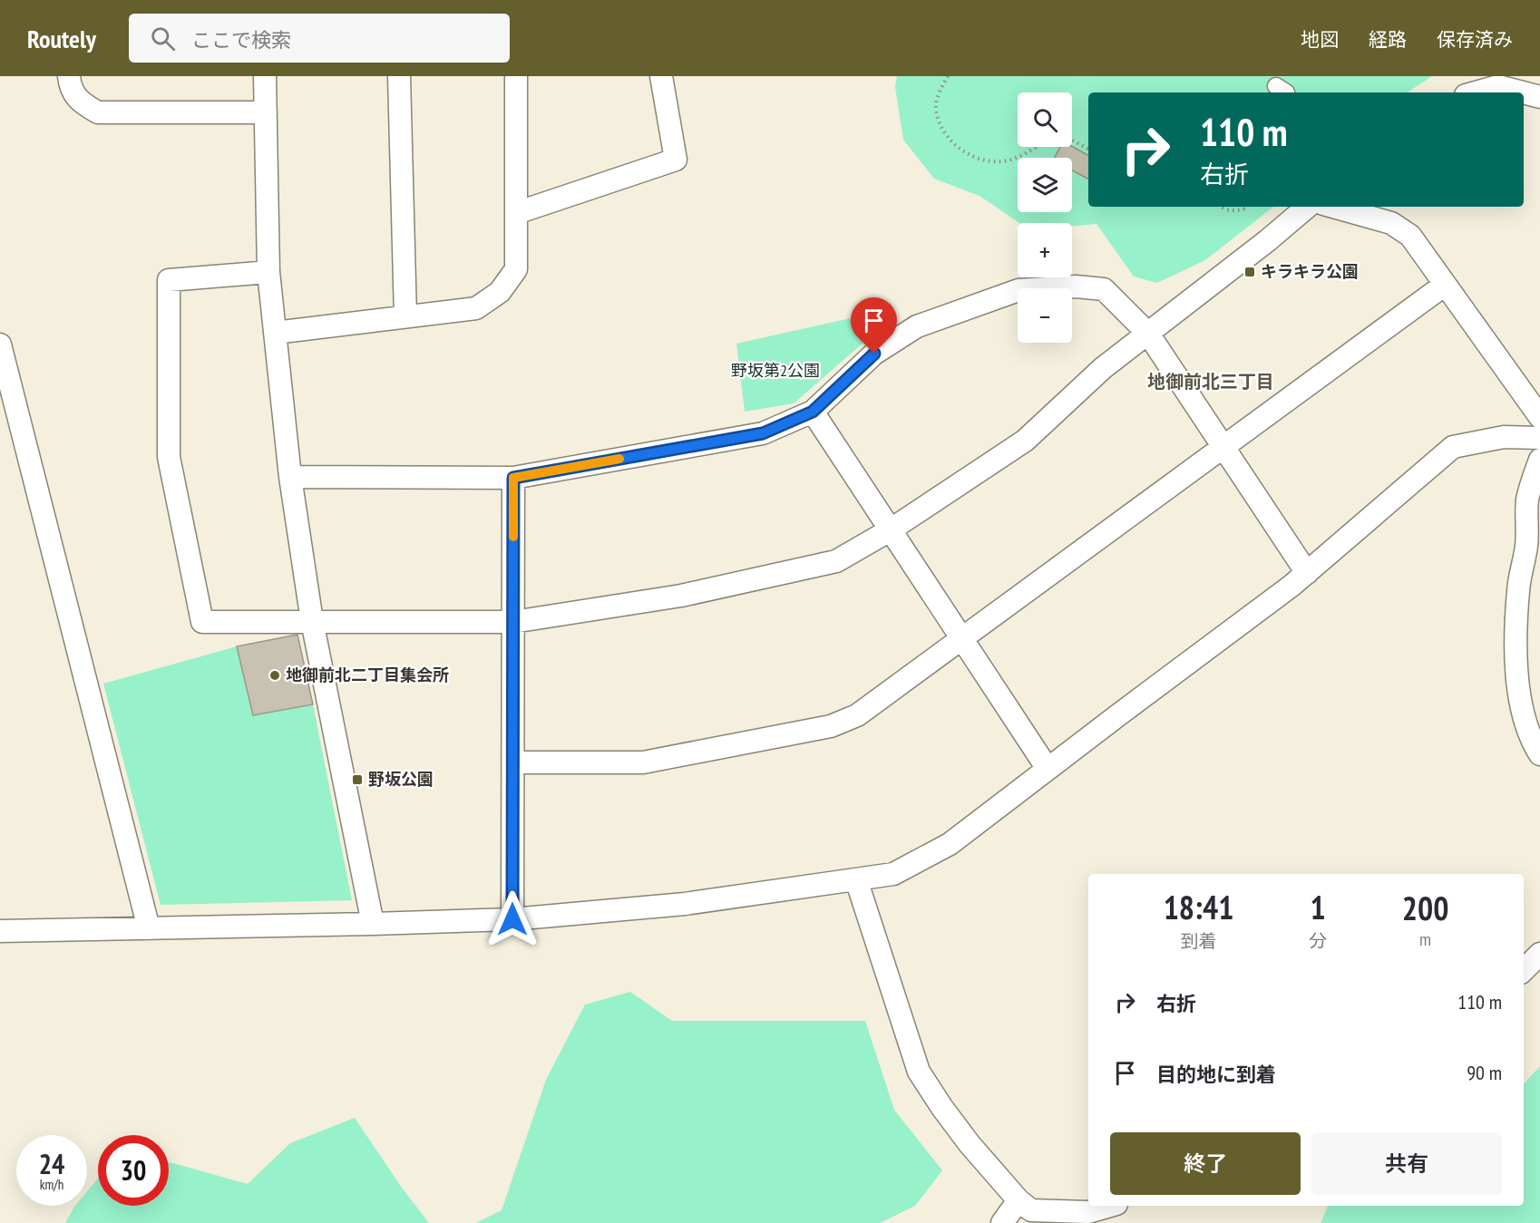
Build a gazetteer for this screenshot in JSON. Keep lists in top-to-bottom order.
{
  "districts": ["地御前北三丁目"],
  "parks": ["野坂第2公園"],
  "places": {
    "transit": ["キラキラ公園", "野坂公園"],
    "other": ["地御前北二丁目集会所"]
  },
  "page": {
    "header": "Routely",
    "search": "ここで検索",
    "nav": ["地図", "経路", "保存済み"],
    "map_buttons": ["+", "−"],
    "turn": ["110 m", "右折"],
    "eta": [
      "18:41",
      "到着",
      "1",
      "分",
      "200",
      "m"
    ],
    "list": [
      {
        "name": "右折",
        "value": "110 m"
      },
      {
        "name": "目的地に到着",
        "value": "90 m"
      }
    ],
    "buttons": ["終了", "共有"],
    "speed": "24 km/h",
    "limit": "30"
  }
}
